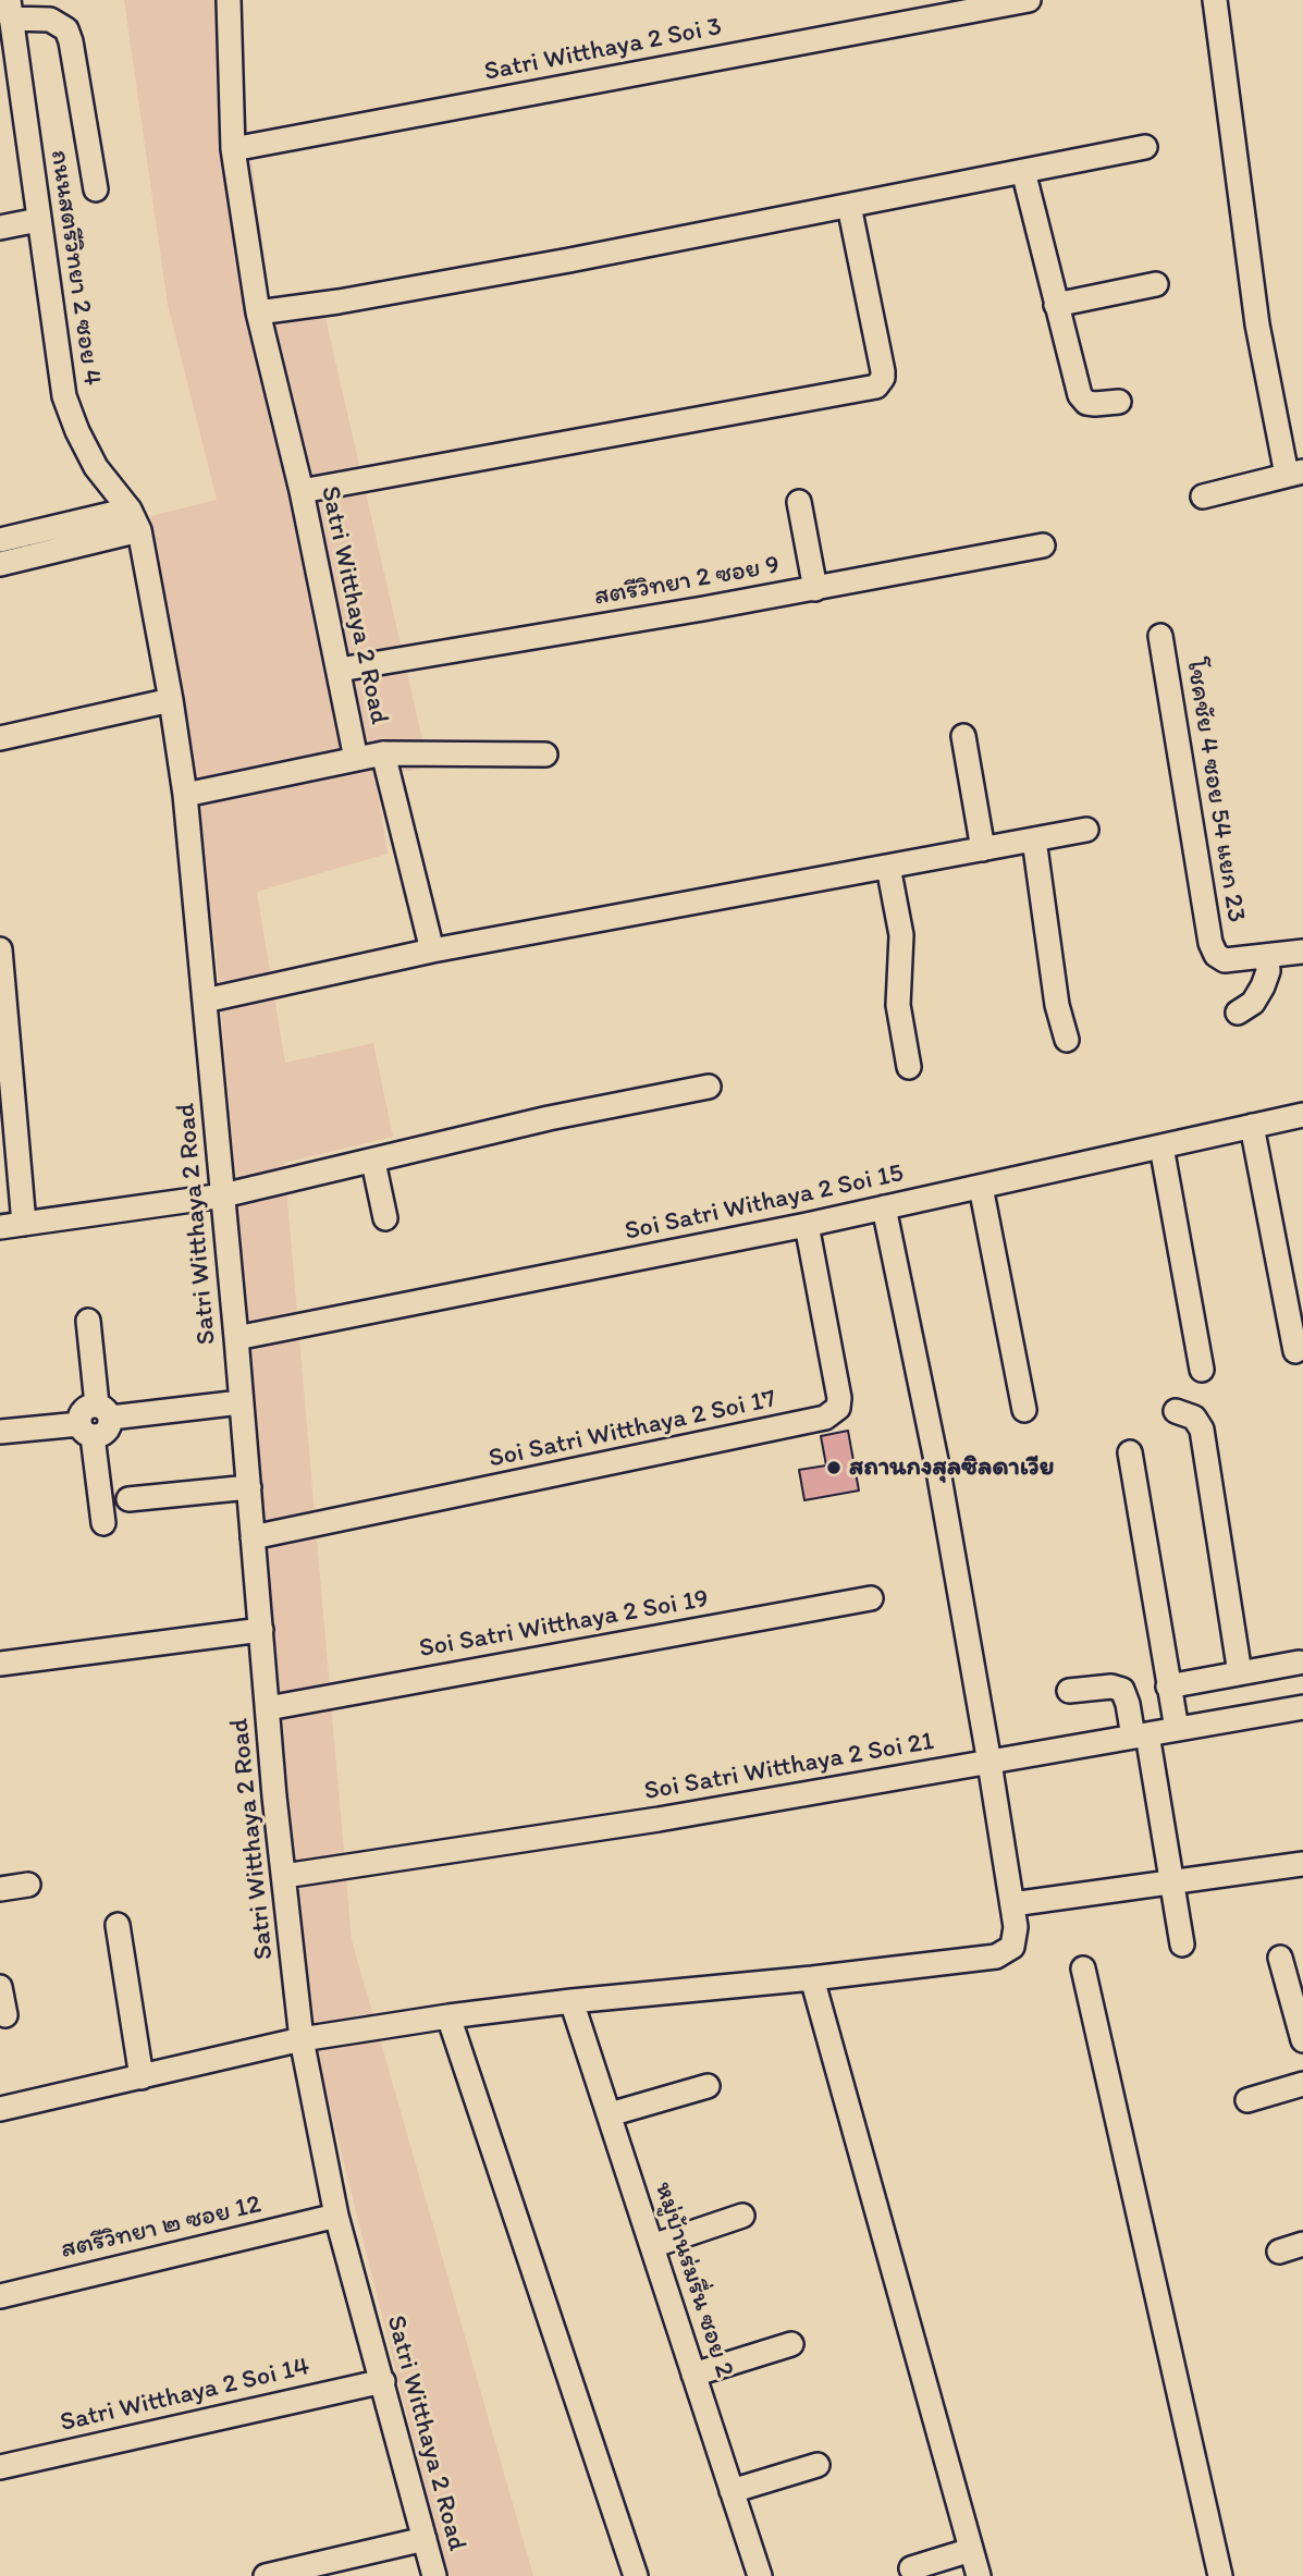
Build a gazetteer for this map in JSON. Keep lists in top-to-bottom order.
{
  "streets": {
    "street": [
      "Satri Witthaya 2 Soi 3",
      "ถนนสตรีวิทยา 2 ซอย 4",
      "สตรีวิทยา 2 ซอย 9",
      "Satri Witthaya 2 Road",
      "โชคชัย 4 ซอย 54 แยก 23",
      "Soi Satri Withaya 2 Soi 15",
      "Soi Satri Witthaya 2 Soi 17",
      "Soi Satri Witthaya 2 Soi 19",
      "Soi Satri Witthaya 2 Soi 21",
      "สตรีวิทยา ๒ ซอย 12",
      "หมู่บ้านร่มรื่น ซอย 2",
      "Satri Witthaya 2 Soi 14"
    ]
  },
  "crossings": [
    ["Satri Witthaya 2 Soi 3", "Satri Witthaya 2 Road"],
    ["ถนนสตรีวิทยา 2 ซอย 4", "Satri Witthaya 2 Road"],
    ["สตรีวิทยา 2 ซอย 9", "Satri Witthaya 2 Road"],
    ["Satri Witthaya 2 Road", "Soi Satri Withaya 2 Soi 15"],
    ["Satri Witthaya 2 Road", "Soi Satri Witthaya 2 Soi 17"],
    ["Satri Witthaya 2 Road", "Soi Satri Witthaya 2 Soi 19"],
    ["Satri Witthaya 2 Road", "Soi Satri Witthaya 2 Soi 21"],
    ["Satri Witthaya 2 Road", "สตรีวิทยา ๒ ซอย 12"],
    ["Satri Witthaya 2 Road", "Satri Witthaya 2 Soi 14"],
    ["Soi Satri Withaya 2 Soi 15", "Soi Satri Witthaya 2 Soi 17"]
  ],
  "places": ["สถานกงสุลซิลดาเวีย"]
}
